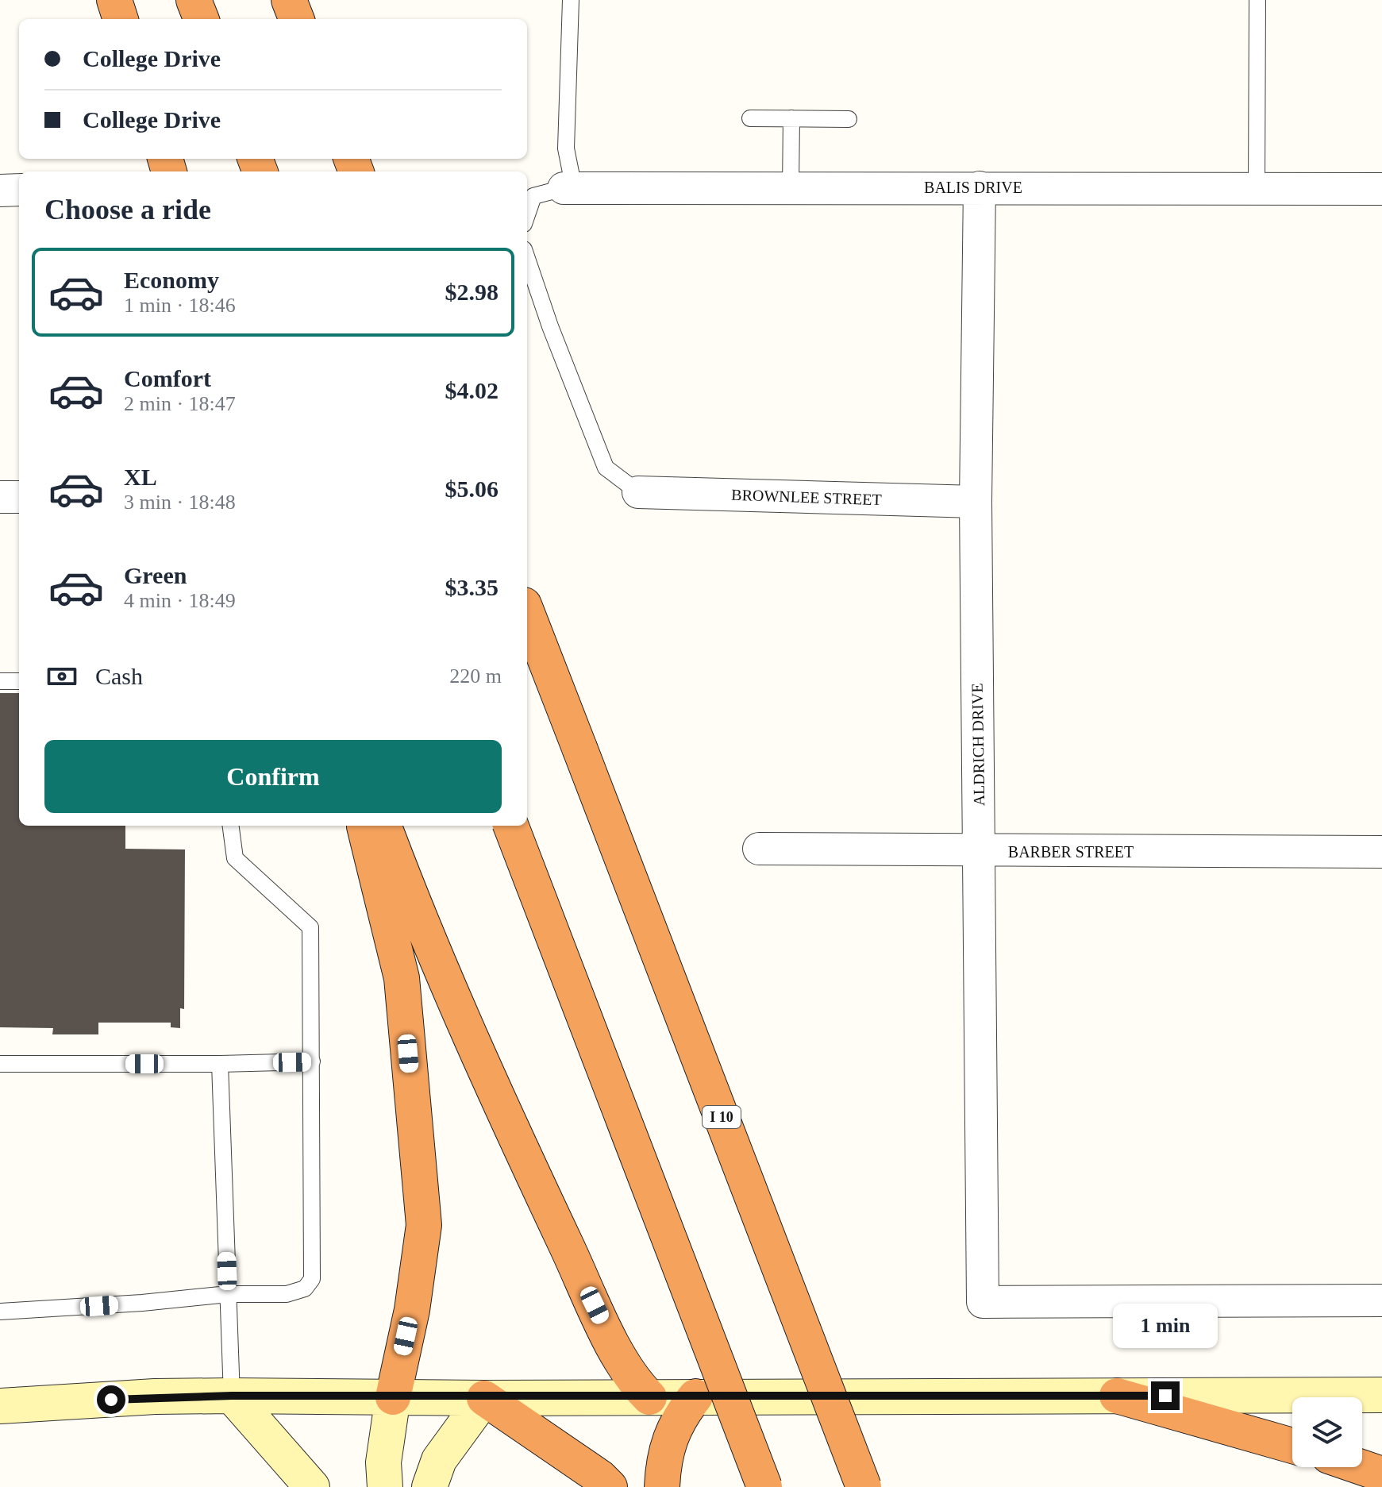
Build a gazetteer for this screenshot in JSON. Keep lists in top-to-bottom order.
{
  "streets": {
    "highway": ["I 10"],
    "street": [
      "BALIS DRIVE",
      "BROWNLEE STREET",
      "ALDRICH DRIVE",
      "BARBER STREET"
    ]
  },
  "crossings": [
    ["BALIS DRIVE", "ALDRICH DRIVE"],
    ["BROWNLEE STREET", "ALDRICH DRIVE"],
    ["ALDRICH DRIVE", "BARBER STREET"]
  ],
  "page": {
    "banner": ["College Drive", "College Drive"],
    "heading": "Choose a ride",
    "list": [
      {
        "name": "Economy",
        "note": "1 min · 18:46",
        "value": "$2.98"
      },
      {
        "name": "Comfort",
        "note": "2 min · 18:47",
        "value": "$4.02"
      },
      {
        "name": "XL",
        "note": "3 min · 18:48",
        "value": "$5.06"
      },
      {
        "name": "Green",
        "note": "4 min · 18:49",
        "value": "$3.35"
      }
    ],
    "pay": ["Cash", "220 m"],
    "buttons": "Confirm",
    "bubble": "1 min"
  }
}
